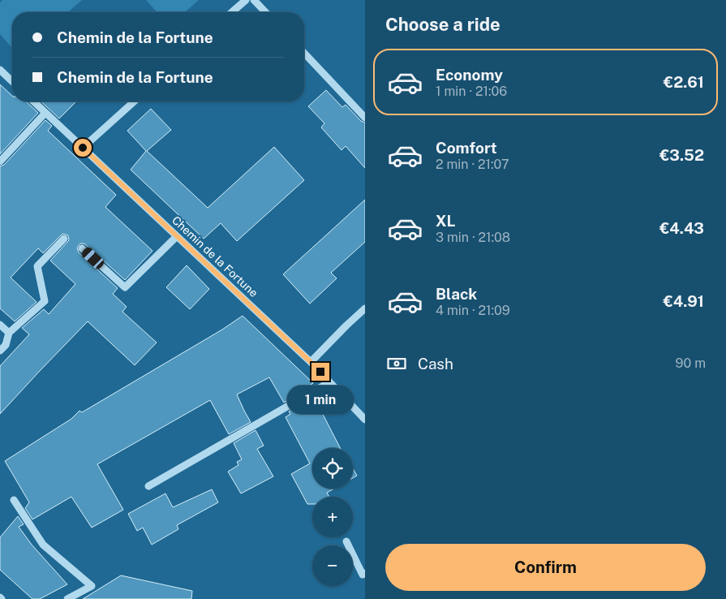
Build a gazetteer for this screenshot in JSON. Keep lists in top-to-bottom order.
{
  "streets": {
    "street": ["Chemin de la Fortune"]
  },
  "page": {
    "heading": "Choose a ride",
    "banner": ["Chemin de la Fortune", "Chemin de la Fortune"],
    "list": [
      {
        "name": "Economy",
        "note": "1 min · 21:06",
        "value": "€2.61"
      },
      {
        "name": "Comfort",
        "note": "2 min · 21:07",
        "value": "€3.52"
      },
      {
        "name": "XL",
        "note": "3 min · 21:08",
        "value": "€4.43"
      },
      {
        "name": "Black",
        "note": "4 min · 21:09",
        "value": "€4.91"
      }
    ],
    "pay": ["Cash", "90 m"],
    "bubble": "1 min",
    "map_buttons": ["+", "−"],
    "buttons": "Confirm"
  }
}
